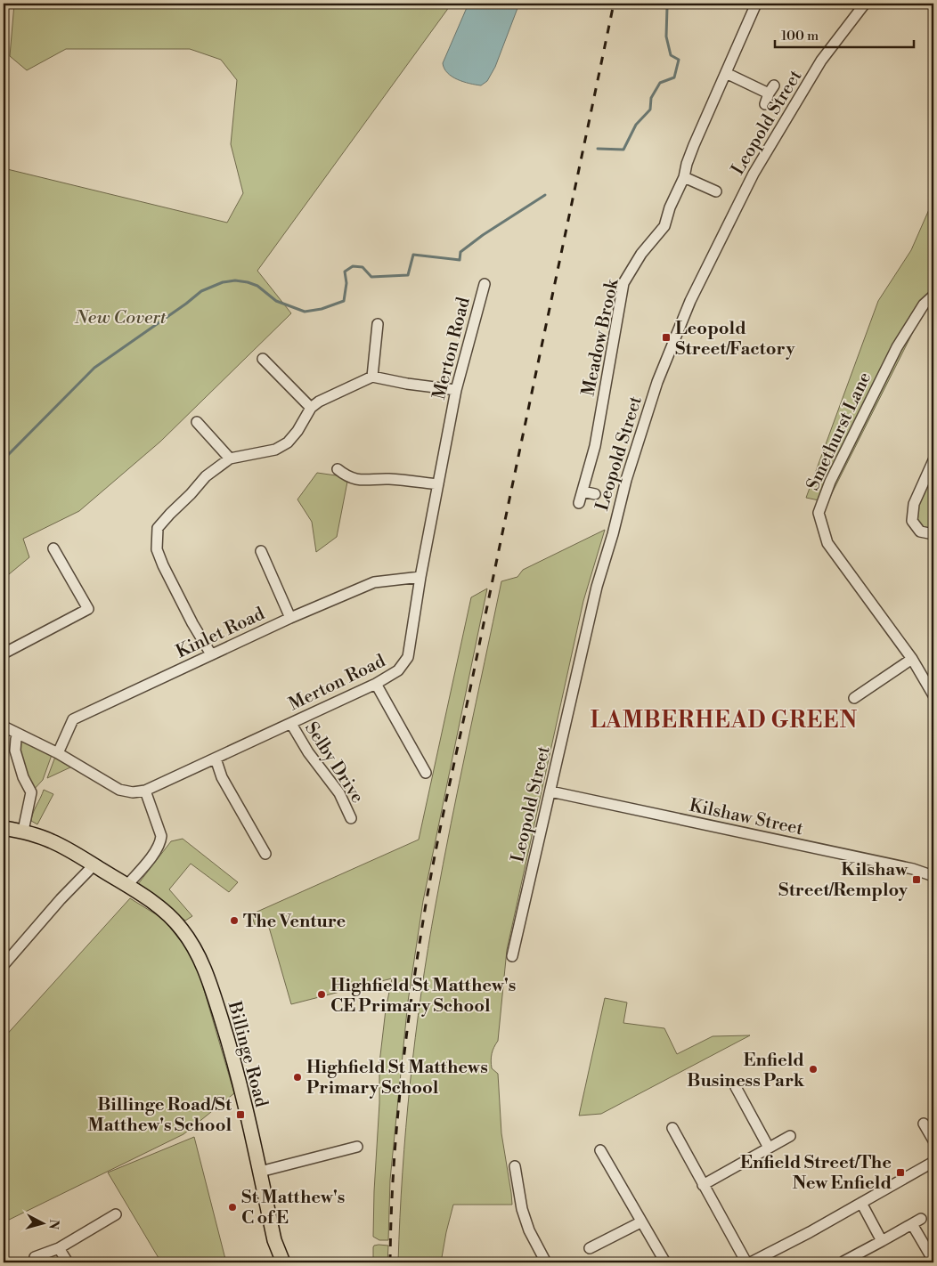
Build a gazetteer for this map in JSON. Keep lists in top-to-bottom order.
{
  "streets": {
    "main road": ["Billinge Road"],
    "street": [
      "Leopold Street",
      "Meadow Brook",
      "Merton Road",
      "Smethurst Lane",
      "Kinlet Road",
      "Selby Drive",
      "Kilshaw Street"
    ]
  },
  "crossings": [
    ["Leopold Street", "Kilshaw Street"],
    ["Merton Road", "Kinlet Road"],
    ["Merton Road", "Selby Drive"]
  ],
  "districts": ["LAMBERHEAD GREEN"],
  "parks": ["New Covert"],
  "places": {
    "transit": [
      "Leopold Street/Factory",
      "Kilshaw Street/Remploy",
      "Billinge Road/St Matthew's School",
      "Enfield Street/The New Enfield"
    ],
    "other": [
      "The Venture",
      "Highfield St Matthew's CE Primary School",
      "Enfield Business Park",
      "Highfield St Matthews Primary School",
      "St Matthew's C of E"
    ]
  },
  "scale_bar": "100 m",
  "north": "right"
}
